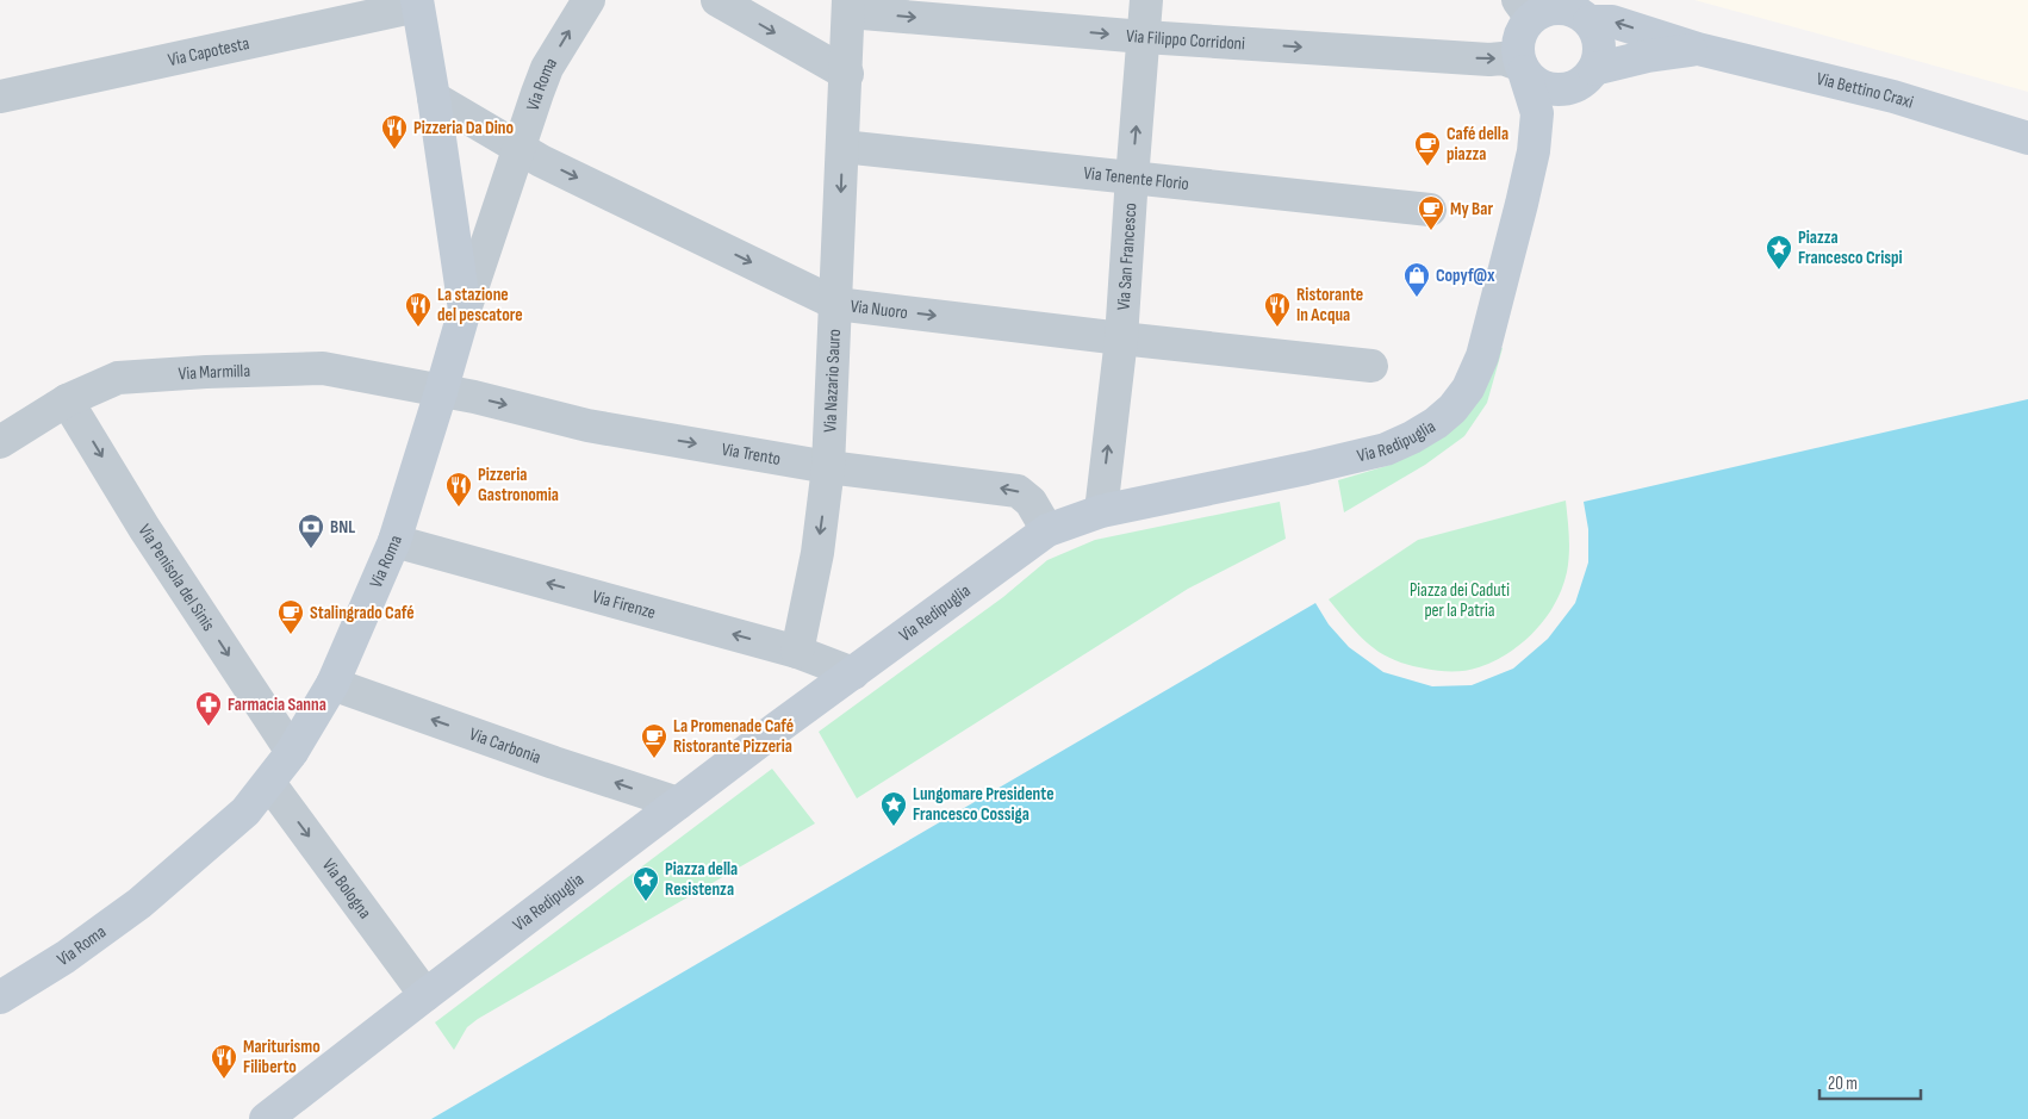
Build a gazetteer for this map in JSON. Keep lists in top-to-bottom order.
{
  "streets": {
    "street": [
      "Via Filippo Corridoni",
      "Via Capotesta",
      "Via Roma",
      "Via Bettino Craxi",
      "Via Tenente Florio",
      "Via San Francesco",
      "Via Nuoro",
      "Via Marmilla",
      "Via Nazario Sauro",
      "Via Redipuglia",
      "Via Trento",
      "Via Penisola del Sinis",
      "Via Firenze",
      "Via Carbonia",
      "Via Bologna"
    ]
  },
  "crossings": [
    ["Via Filippo Corridoni", "Via Bettino Craxi"],
    ["Via Filippo Corridoni", "Via San Francesco"],
    ["Via Filippo Corridoni", "Via Nazario Sauro"],
    ["Via Filippo Corridoni", "Via Redipuglia"],
    ["Via Roma", "Via Nuoro"],
    ["Via Roma", "Via Marmilla"],
    ["Via Roma", "Via Trento"],
    ["Via Roma", "Via Penisola del Sinis"],
    ["Via Roma", "Via Firenze"],
    ["Via Roma", "Via Carbonia"],
    ["Via Roma", "Via Bologna"],
    ["Via Bettino Craxi", "Via Redipuglia"],
    ["Via Tenente Florio", "Via San Francesco"],
    ["Via Tenente Florio", "Via Nazario Sauro"],
    ["Via San Francesco", "Via Nuoro"],
    ["Via San Francesco", "Via Redipuglia"],
    ["Via Nuoro", "Via Nazario Sauro"],
    ["Via Marmilla", "Via Trento"],
    ["Via Marmilla", "Via Penisola del Sinis"],
    ["Via Nazario Sauro", "Via Trento"],
    ["Via Nazario Sauro", "Via Firenze"],
    ["Via Redipuglia", "Via Trento"],
    ["Via Redipuglia", "Via Firenze"],
    ["Via Redipuglia", "Via Carbonia"],
    ["Via Redipuglia", "Via Bologna"]
  ],
  "one_way": [
    "Via Filippo Corridoni",
    "Via San Francesco",
    "Via Nuoro",
    "Via Nazario Sauro",
    "Via Penisola del Sinis",
    "Via Firenze",
    "Via Carbonia",
    "Via Bologna"
  ],
  "parks": ["Piazza dei Caduti per la Patria"],
  "places": {
    "restaurant": [
      "Pizzeria Da Dino",
      "La stazione del pescatore",
      "Ristorante In Acqua",
      "Pizzeria Gastronomia",
      "Mariturismo Filiberto"
    ],
    "cafe": [
      "Café della piazza",
      "My Bar",
      "Stalingrado Café",
      "La Promenade Café Ristorante Pizzeria"
    ],
    "place": ["Piazza Francesco Crispi", "Lungomare Presidente Francesco Cossiga", "Piazza della Resistenza"],
    "shop": ["Copyf@x"],
    "bank": ["BNL"],
    "pharmacy": ["Farmacia Sanna"]
  },
  "scale_bar": "20 m"
}
